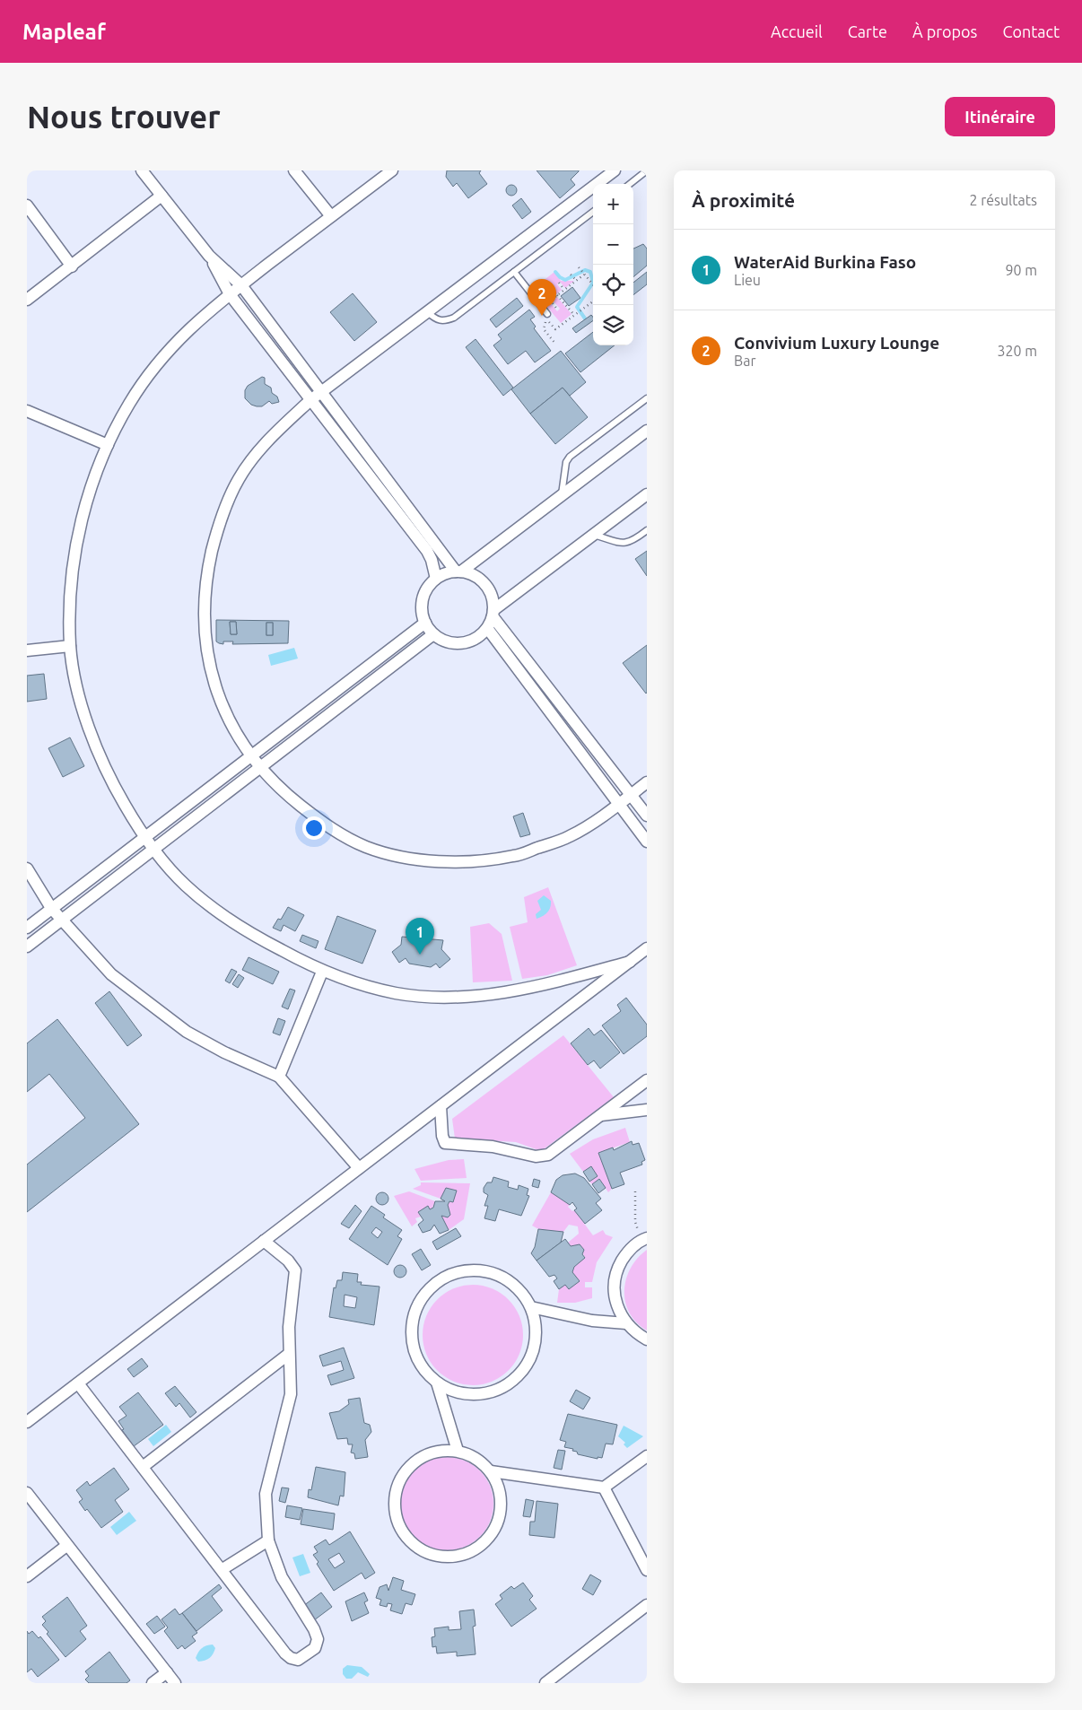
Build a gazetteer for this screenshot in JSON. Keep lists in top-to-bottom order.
{
  "page": {
    "header": "Mapleaf",
    "nav": [
      "Accueil",
      "Carte",
      "À propos",
      "Contact"
    ],
    "buttons": "Itinéraire",
    "title": "Nous trouver",
    "heading": ["À proximité", "2 résultats"],
    "map_buttons": ["+", "−"],
    "list": [
      {
        "mark": "1",
        "name": "WaterAid Burkina Faso",
        "note": "Lieu",
        "value": "90 m"
      },
      {
        "mark": "2",
        "name": "Convivium Luxury Lounge",
        "note": "Bar",
        "value": "320 m"
      }
    ],
    "pins": ["2", "1"]
  }
}
